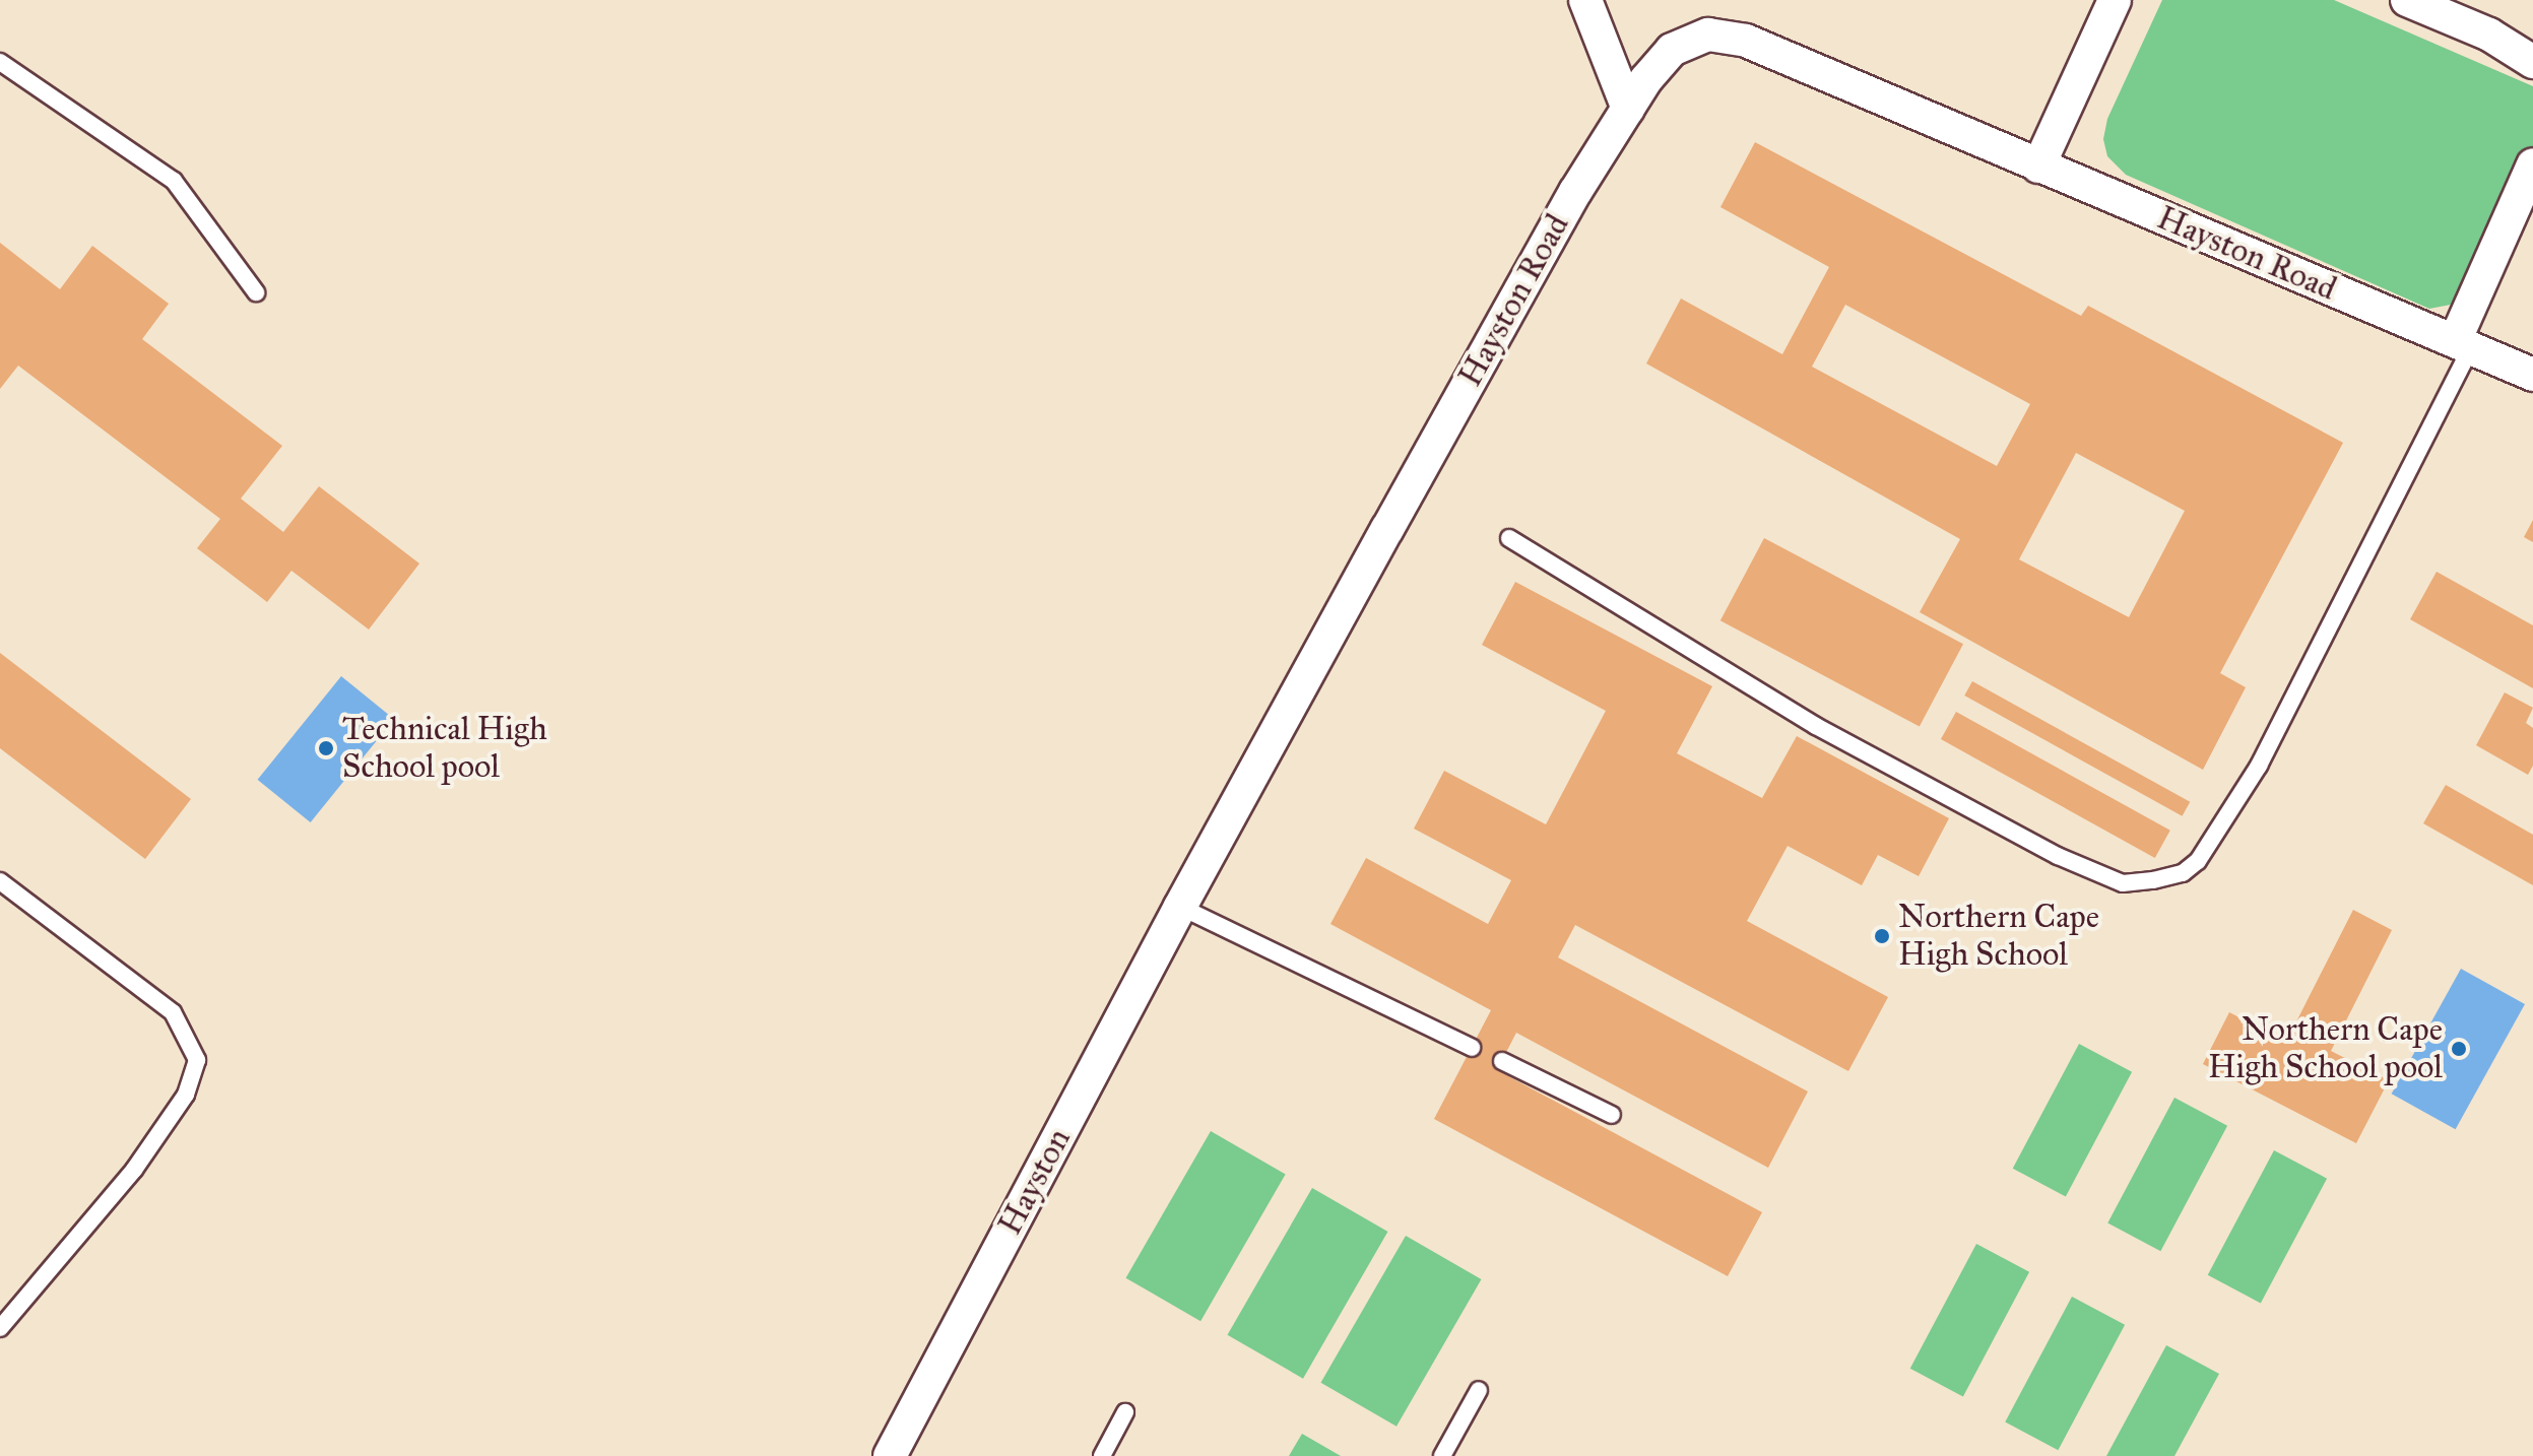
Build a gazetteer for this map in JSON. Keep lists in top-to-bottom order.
{
  "streets": {
    "street": ["Hayston Road", "Hayston"]
  },
  "crossings": [
    ["Hayston Road", "Hayston"]
  ],
  "places": ["Technical High School pool", "Northern Cape High School", "Northern Cape High School pool"]
}
